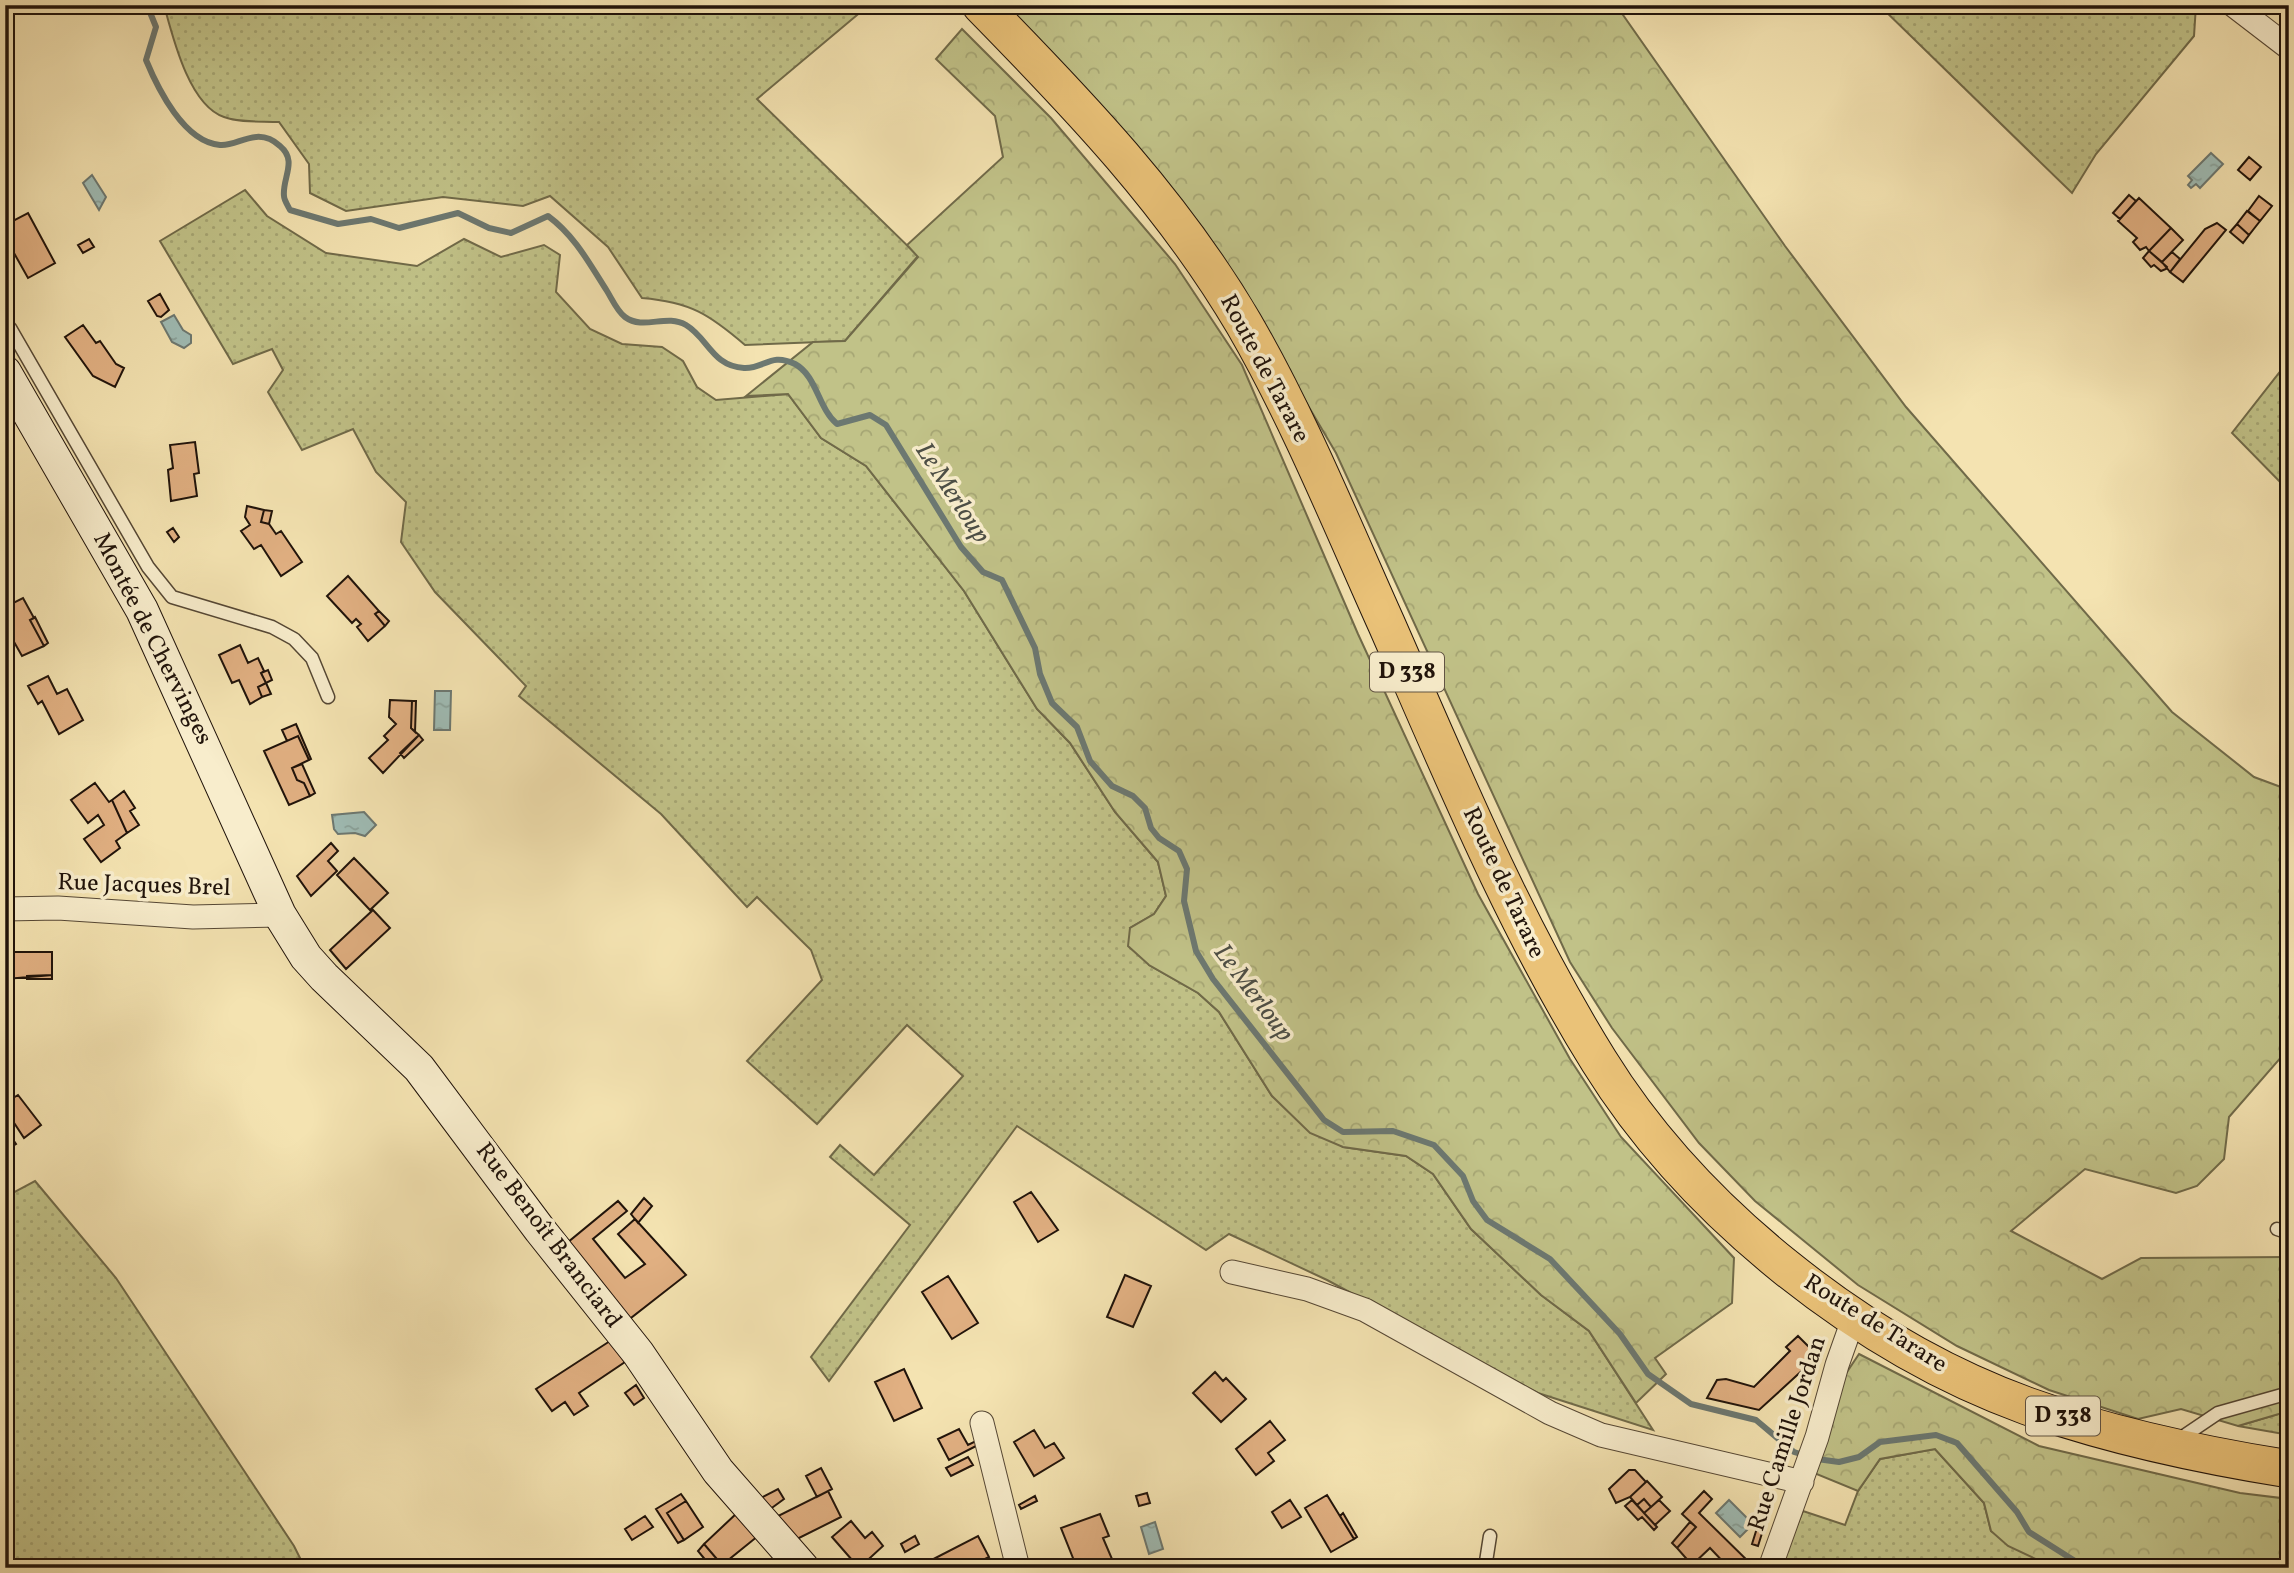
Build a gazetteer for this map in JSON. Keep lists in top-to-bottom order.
{
  "streets": {
    "main road": ["Route de Tarare", "D 338"],
    "street": [
      "Montée de Chervinges",
      "Rue Jacques Brel",
      "Rue Benoît Branciard",
      "Rue Camille Jordan"
    ]
  },
  "crossings": [
    ["Route de Tarare", "Rue Camille Jordan"],
    ["Montée de Chervinges", "Rue Jacques Brel"],
    ["Montée de Chervinges", "Rue Benoît Branciard"],
    ["Rue Jacques Brel", "Rue Benoît Branciard"]
  ],
  "water": ["Le Merloup"]
}
